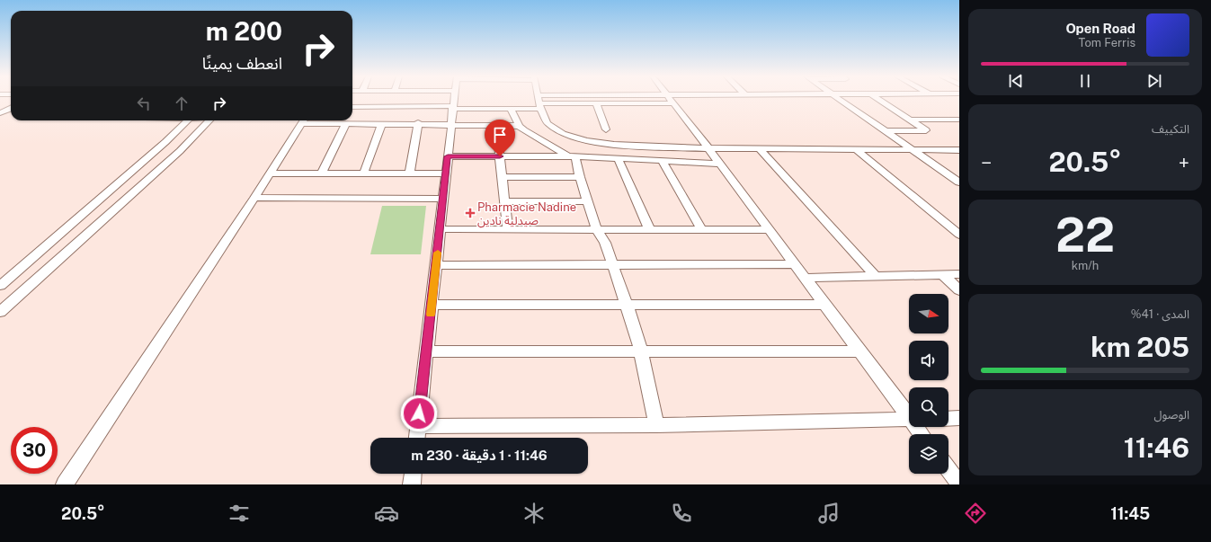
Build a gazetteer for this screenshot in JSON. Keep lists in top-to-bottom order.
{
  "places": {
    "health": ["Pharmacie Nadine صيدلية نادين"]
  },
  "north": "right",
  "page": {
    "turn": ["200 m", "انعطف يمينًا"],
    "song": ["Open Road", "Tom Ferris"],
    "tile": [
      "التكييف",
      ["22", "km/h"],
      ["المدى · 41%", "205 km"],
      ["الوصول", "11:46"]
    ],
    "heat": ["−", "20.5°", "+"],
    "limit": "30",
    "trip": "11:46 · 1 دقيقة · 230 m",
    "tabs": ["11:45", "20.5°"]
  }
}
